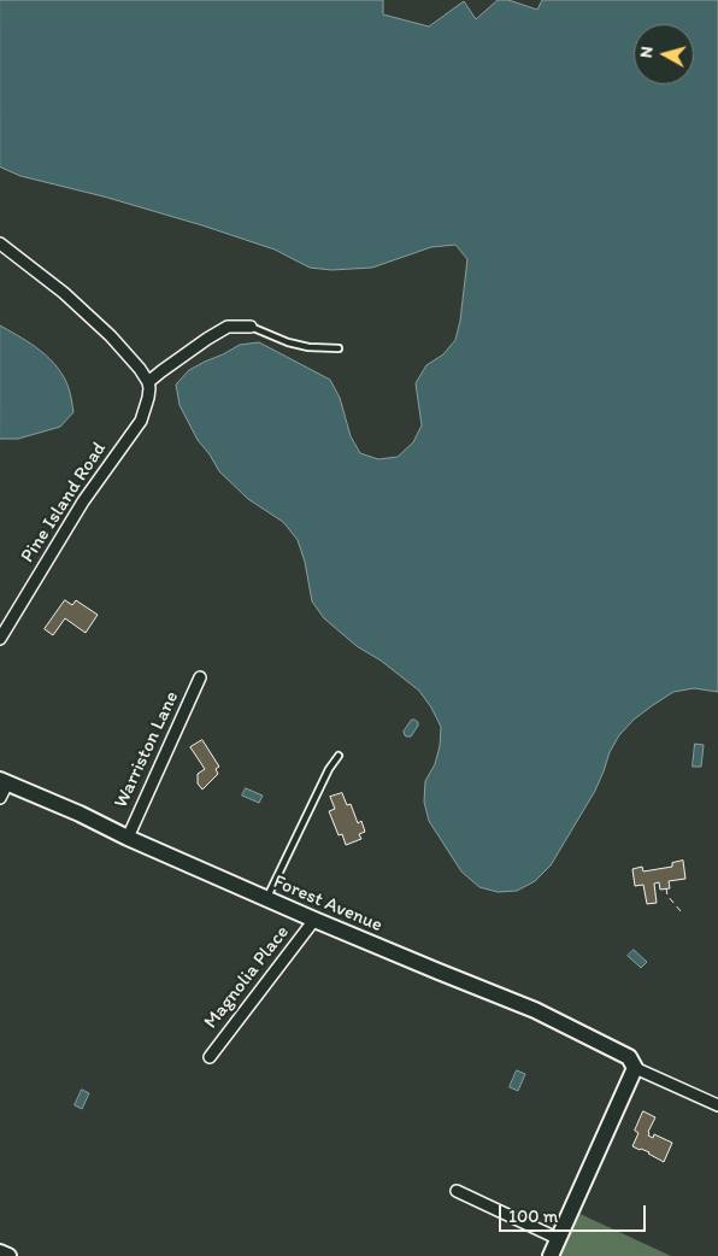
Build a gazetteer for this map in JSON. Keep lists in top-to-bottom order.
{
  "streets": {
    "street": [
      "Pine Island Road",
      "Warriston Lane",
      "Forest Avenue",
      "Magnolia Place"
    ]
  },
  "crossings": [
    ["Warriston Lane", "Forest Avenue"],
    ["Forest Avenue", "Magnolia Place"]
  ],
  "scale_bar": "100 m",
  "north": "left"
}
